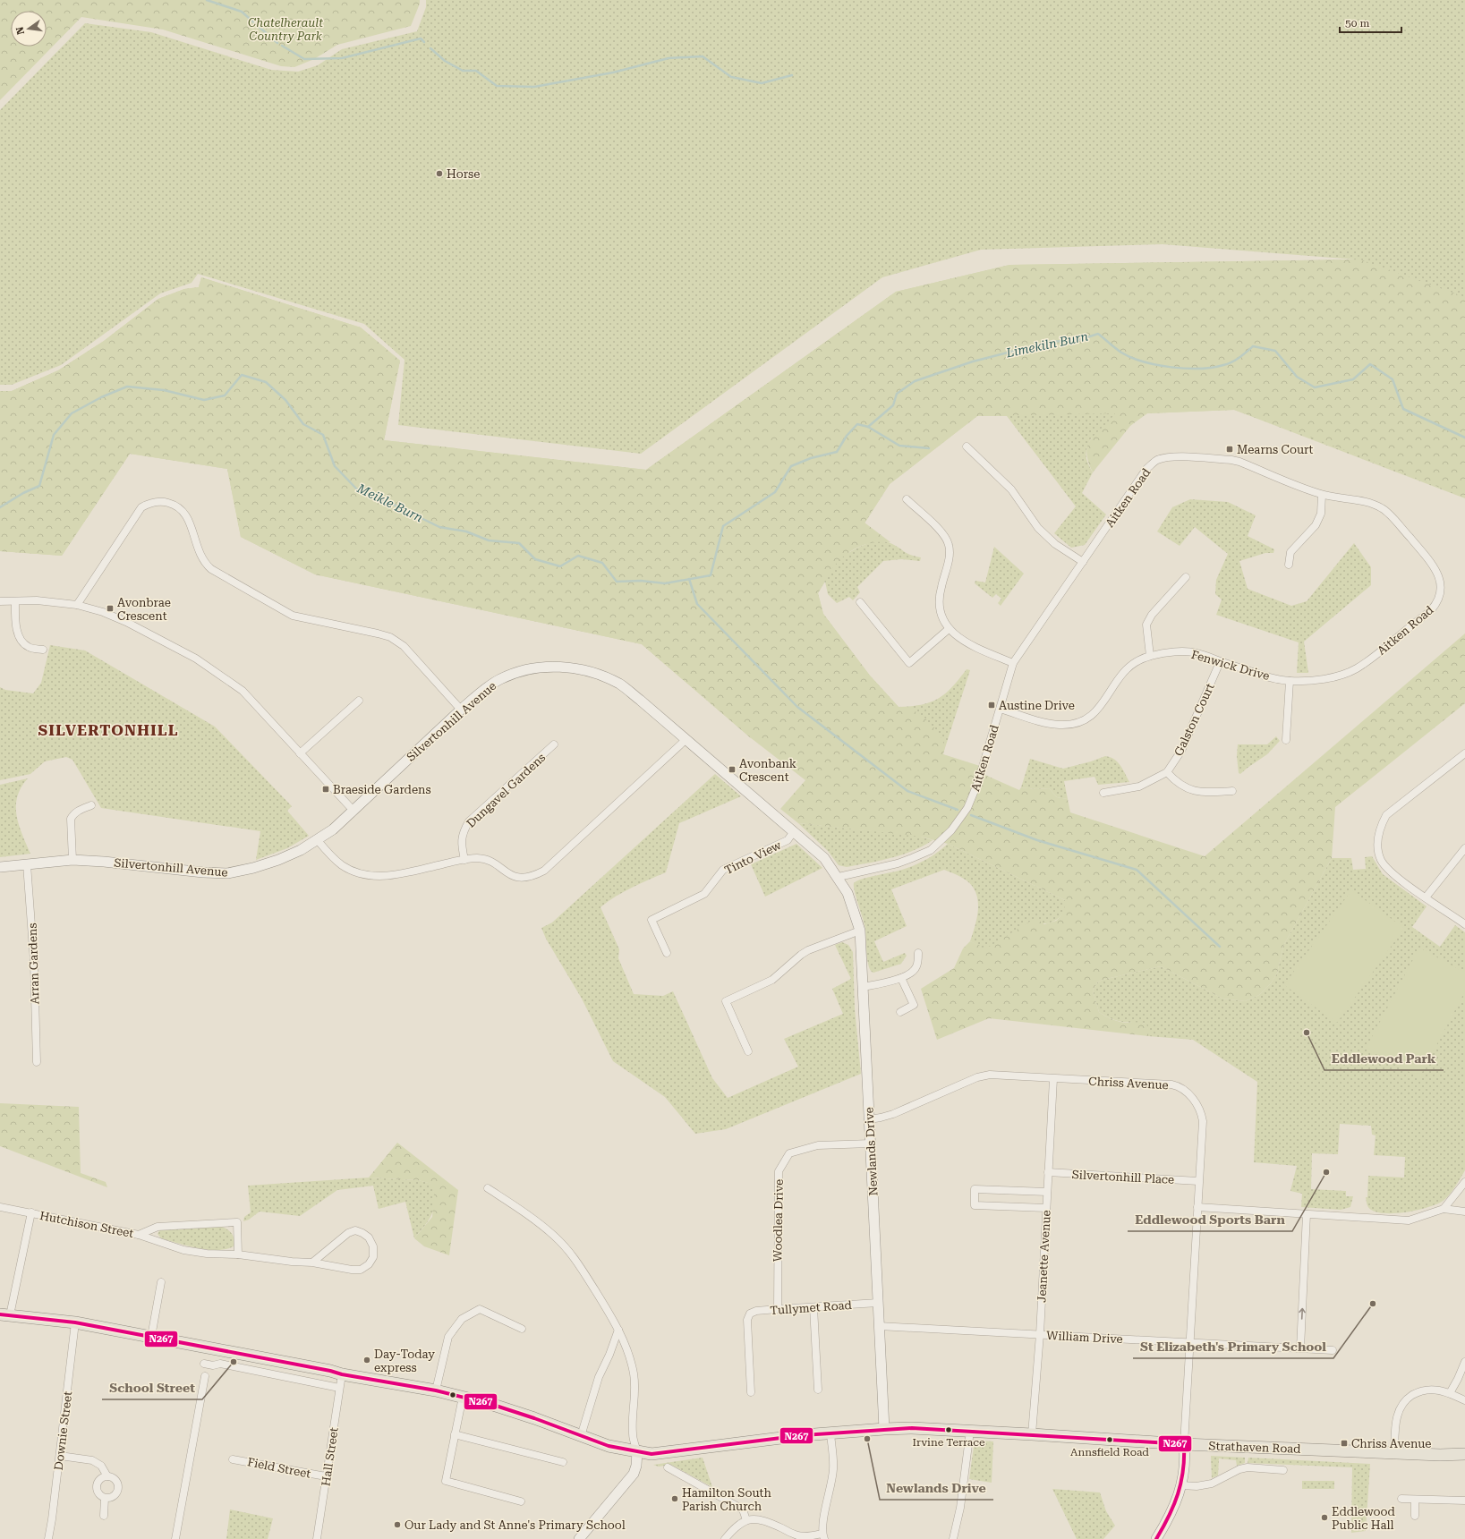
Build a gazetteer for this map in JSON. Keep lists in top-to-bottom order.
{
  "streets": {
    "main road": ["Strathaven Road"],
    "street": [
      "Aitken Road",
      "Fenwick Drive",
      "Galston Court",
      "Silvertonhill Avenue",
      "Dungavel Gardens",
      "Tinto View",
      "Arran Gardens",
      "Chriss Avenue",
      "Newlands Drive",
      "Silvertonhill Place",
      "Woodlea Drive",
      "Hutchison Street",
      "Jeanette Avenue",
      "Tullymet Road",
      "William Drive",
      "Downie Street",
      "Hall Street",
      "Field Street"
    ]
  },
  "crossings": [
    ["Aitken Road", "Fenwick Drive"],
    ["Aitken Road", "Silvertonhill Avenue"],
    ["Fenwick Drive", "Galston Court"],
    ["Silvertonhill Avenue", "Tinto View"],
    ["Silvertonhill Avenue", "Arran Gardens"],
    ["Silvertonhill Avenue", "Newlands Drive"],
    ["Chriss Avenue", "Newlands Drive"],
    ["Chriss Avenue", "Silvertonhill Place"],
    ["Chriss Avenue", "Jeanette Avenue"],
    ["Chriss Avenue", "William Drive"],
    ["Chriss Avenue", "Strathaven Road"],
    ["Newlands Drive", "Woodlea Drive"],
    ["Newlands Drive", "Tullymet Road"],
    ["Newlands Drive", "William Drive"],
    ["Newlands Drive", "Strathaven Road"],
    ["Silvertonhill Place", "Jeanette Avenue"],
    ["Woodlea Drive", "Tullymet Road"],
    ["Hutchison Street", "Strathaven Road"],
    ["Jeanette Avenue", "William Drive"],
    ["Jeanette Avenue", "Strathaven Road"],
    ["Downie Street", "Strathaven Road"],
    ["Strathaven Road", "Hall Street"],
    ["Hall Street", "Field Street"]
  ],
  "districts": ["SILVERTONHILL"],
  "water": ["Limekiln Burn", "Meikle Burn"],
  "parks": ["Chatelherault Country Park"],
  "places": {
    "other": [
      "Horse",
      "Eddlewood Park",
      "Eddlewood Sports Barn",
      "St Elizabeth's Primary School",
      "Day-Today express",
      "School Street",
      "Irvine Terrace",
      "Newlands Drive",
      "Annsfield Road",
      "Hamilton South Parish Church",
      "Eddlewood Public Hall",
      "Our Lady and St Anne's Primary School"
    ],
    "transit": [
      "Mearns Court",
      "Avonbrae Crescent",
      "Austine Drive",
      "Avonbank Crescent",
      "Braeside Gardens",
      "Chriss Avenue"
    ]
  },
  "lines": ["transit line N267"],
  "scale_bar": "50 m",
  "north": "left"
}
